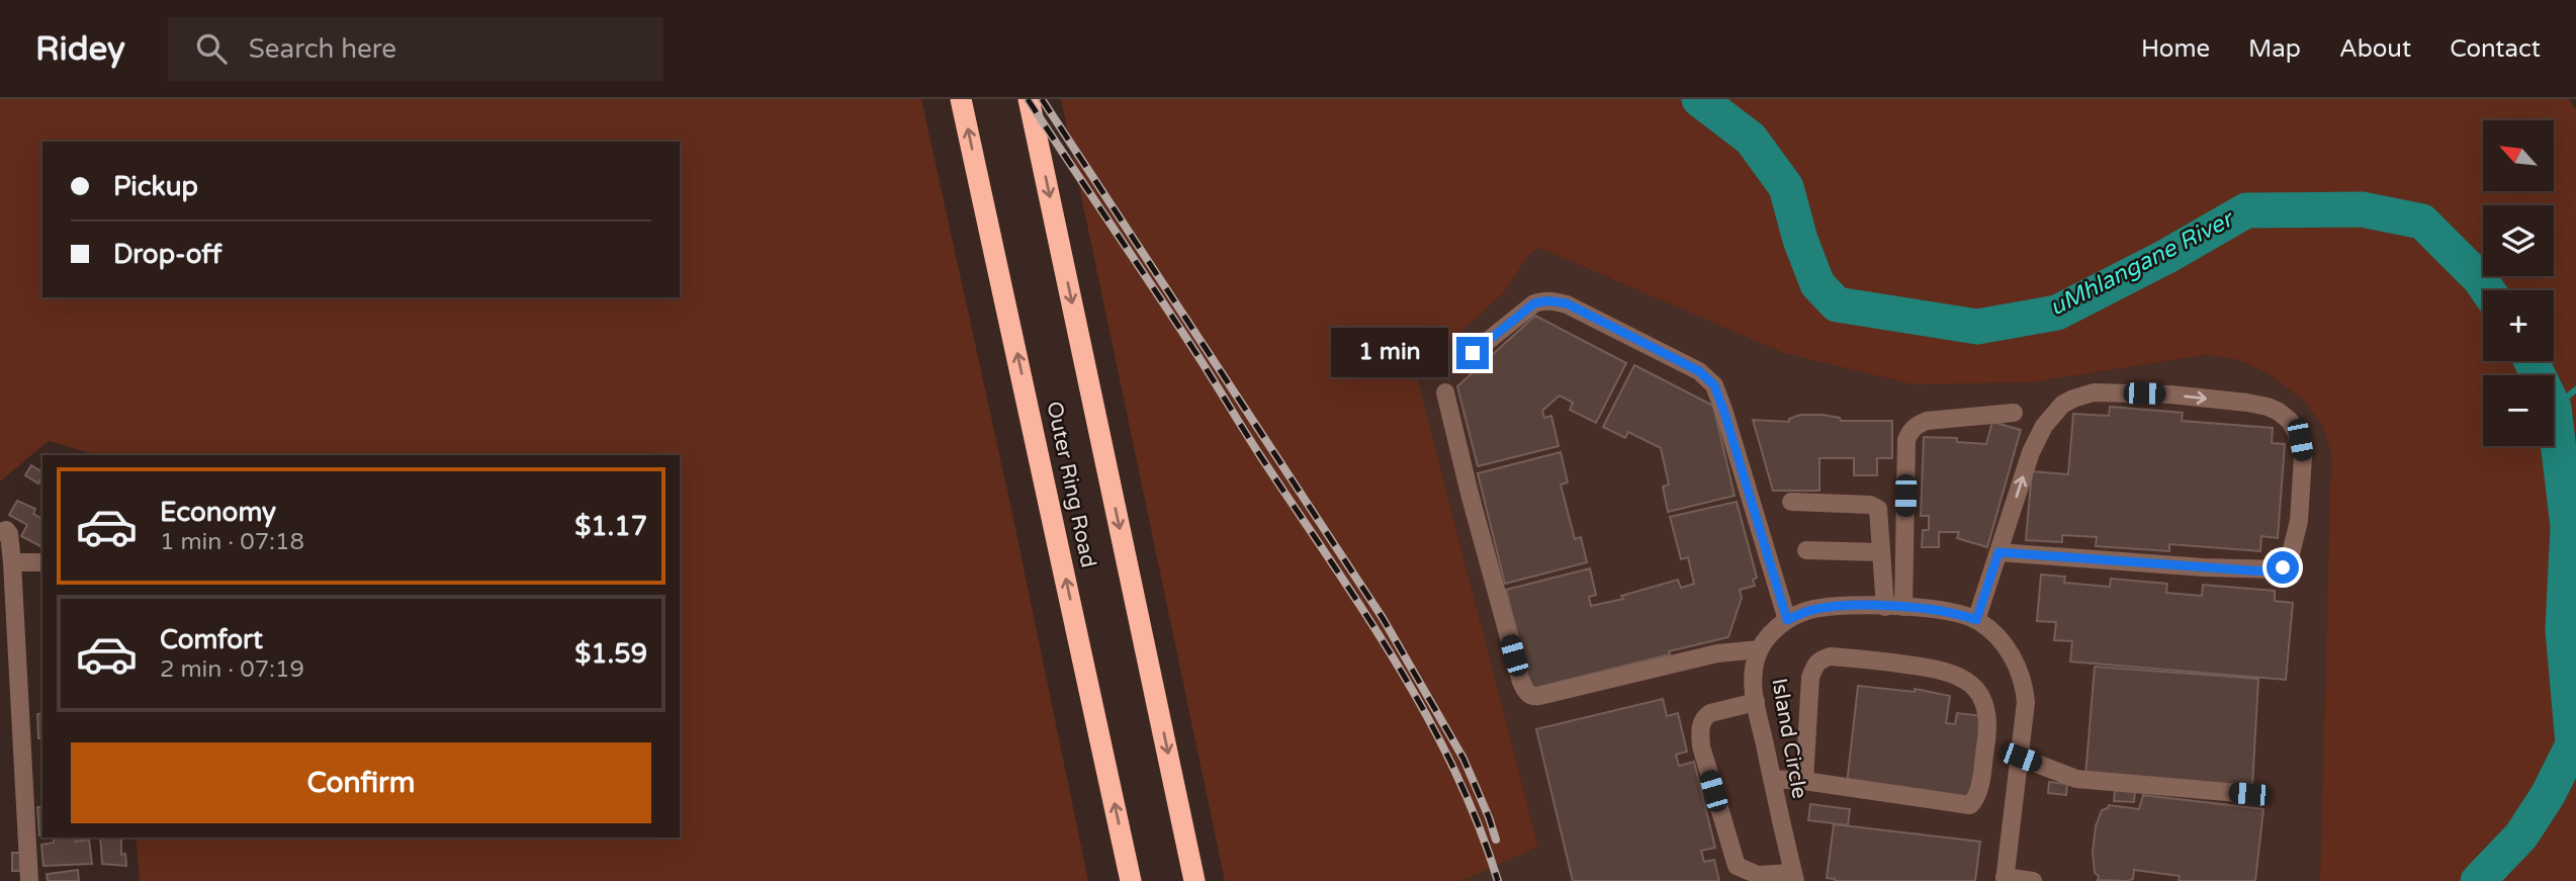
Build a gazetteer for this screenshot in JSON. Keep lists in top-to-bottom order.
{
  "streets": {
    "highway": ["Outer Ring Road"],
    "street": ["Island Circle"]
  },
  "water": ["uMhlangane River"],
  "north": "top left",
  "page": {
    "header": "Ridey",
    "search": "Search here",
    "nav": [
      "Home",
      "Map",
      "About",
      "Contact"
    ],
    "map_buttons": ["+", "−"],
    "banner": ["Pickup", "Drop-off"],
    "bubble": "1 min",
    "list": [
      {
        "name": "Economy",
        "note": "1 min · 07:18",
        "value": "$1.17"
      },
      {
        "name": "Comfort",
        "note": "2 min · 07:19",
        "value": "$1.59"
      }
    ],
    "buttons": "Confirm"
  }
}
